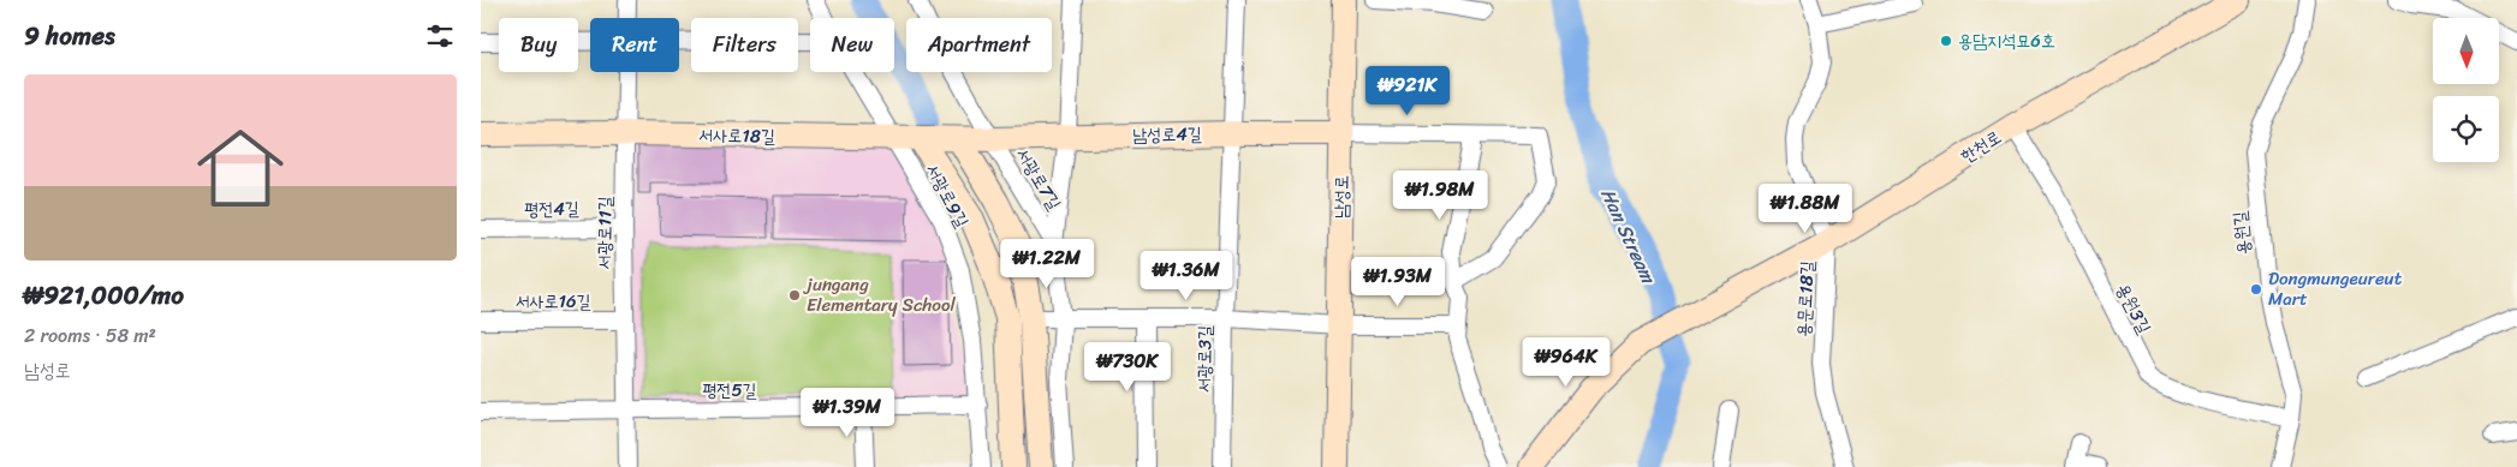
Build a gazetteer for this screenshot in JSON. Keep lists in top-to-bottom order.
{
  "streets": {
    "street": [
      "남성로4길",
      "서사로18길",
      "한천로",
      "서광로7길",
      "서광로9길",
      "남성로",
      "평전4길",
      "서광로11길",
      "용원길",
      "용문로18길",
      "서사로16길",
      "용원3길",
      "서광로3길",
      "평전5길"
    ]
  },
  "crossings": [
    ["남성로4길", "서사로18길"],
    ["남성로4길", "서광로7길"],
    ["남성로4길", "남성로"],
    ["남성로4길", "서광로3길"],
    ["서사로18길", "서광로7길"],
    ["서사로18길", "서광로9길"],
    ["서사로18길", "서광로11길"],
    ["한천로", "용문로18길"],
    ["한천로", "용원3길"],
    ["서광로9길", "평전5길"],
    ["평전4길", "서광로11길"],
    ["서광로11길", "서사로16길"],
    ["서광로11길", "평전5길"],
    ["용원길", "용원3길"]
  ],
  "water": ["Han Stream"],
  "places": ["용담지석묘6호", "Dongmungeureut Mart", "jungang Elementary School"],
  "north": "bottom",
  "page": {
    "heading": "9 homes",
    "chip": [
      "Buy",
      "Rent",
      "Filters",
      "New",
      "Apartment"
    ],
    "price": [
      "₩921K",
      "₩1.98M",
      "₩1.88M",
      "₩1.22M",
      "₩1.36M",
      "₩1.93M",
      "₩964K",
      "₩730K",
      "₩1.39M"
    ],
    "list": [
      {
        "name": "₩921,000/mo",
        "note": "2 rooms · 58 m² · 남성로"
      }
    ]
  }
}
